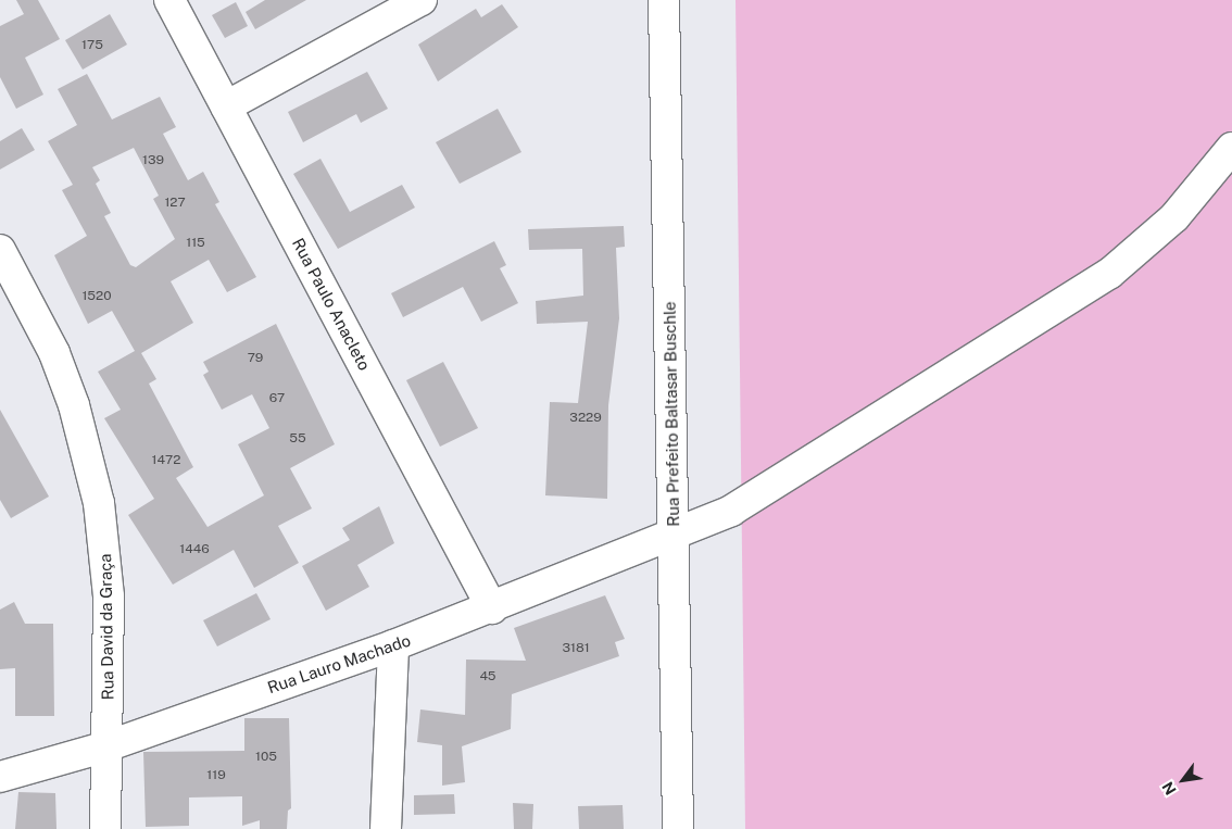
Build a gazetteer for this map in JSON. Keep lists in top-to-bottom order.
{
  "streets": {
    "street": [
      "Rua Paulo Anacleto",
      "Rua Prefeito Baltasar Buschle",
      "Rua David da Graça",
      "Rua Lauro Machado"
    ]
  },
  "crossings": [
    ["Rua Paulo Anacleto", "Rua Lauro Machado"],
    ["Rua Prefeito Baltasar Buschle", "Rua Lauro Machado"],
    ["Rua David da Graça", "Rua Lauro Machado"]
  ],
  "house_numbers": [
    "175",
    "139",
    "127",
    "115",
    "1520",
    "79",
    "67",
    "3229",
    "55",
    "1472",
    "1446",
    "3181",
    "45",
    "105",
    "119"
  ],
  "north": "bottom left"
}
